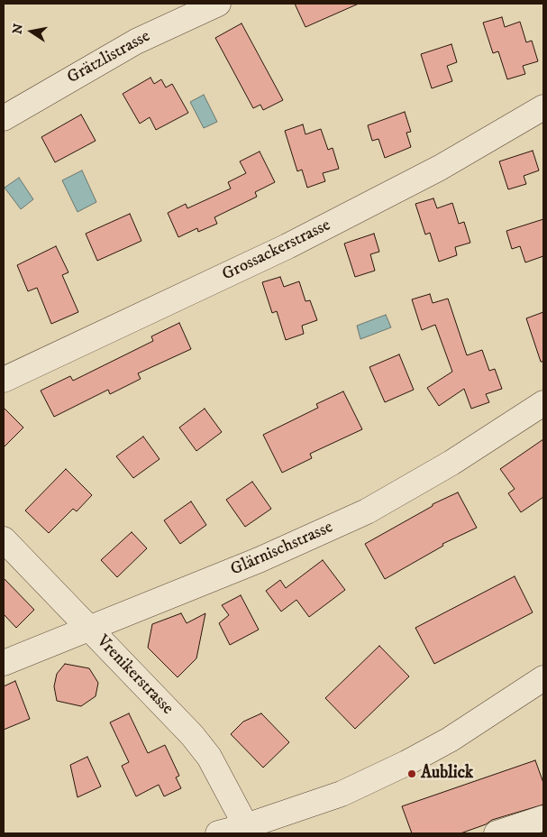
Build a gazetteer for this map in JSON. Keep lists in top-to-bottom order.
{
  "streets": {
    "street": [
      "Grätzlistrasse",
      "Grossackerstrasse",
      "Glärnischstrasse",
      "Vrenikerstrasse"
    ]
  },
  "crossings": [
    ["Glärnischstrasse", "Vrenikerstrasse"]
  ],
  "places": ["Aublick"],
  "north": "left"
}
